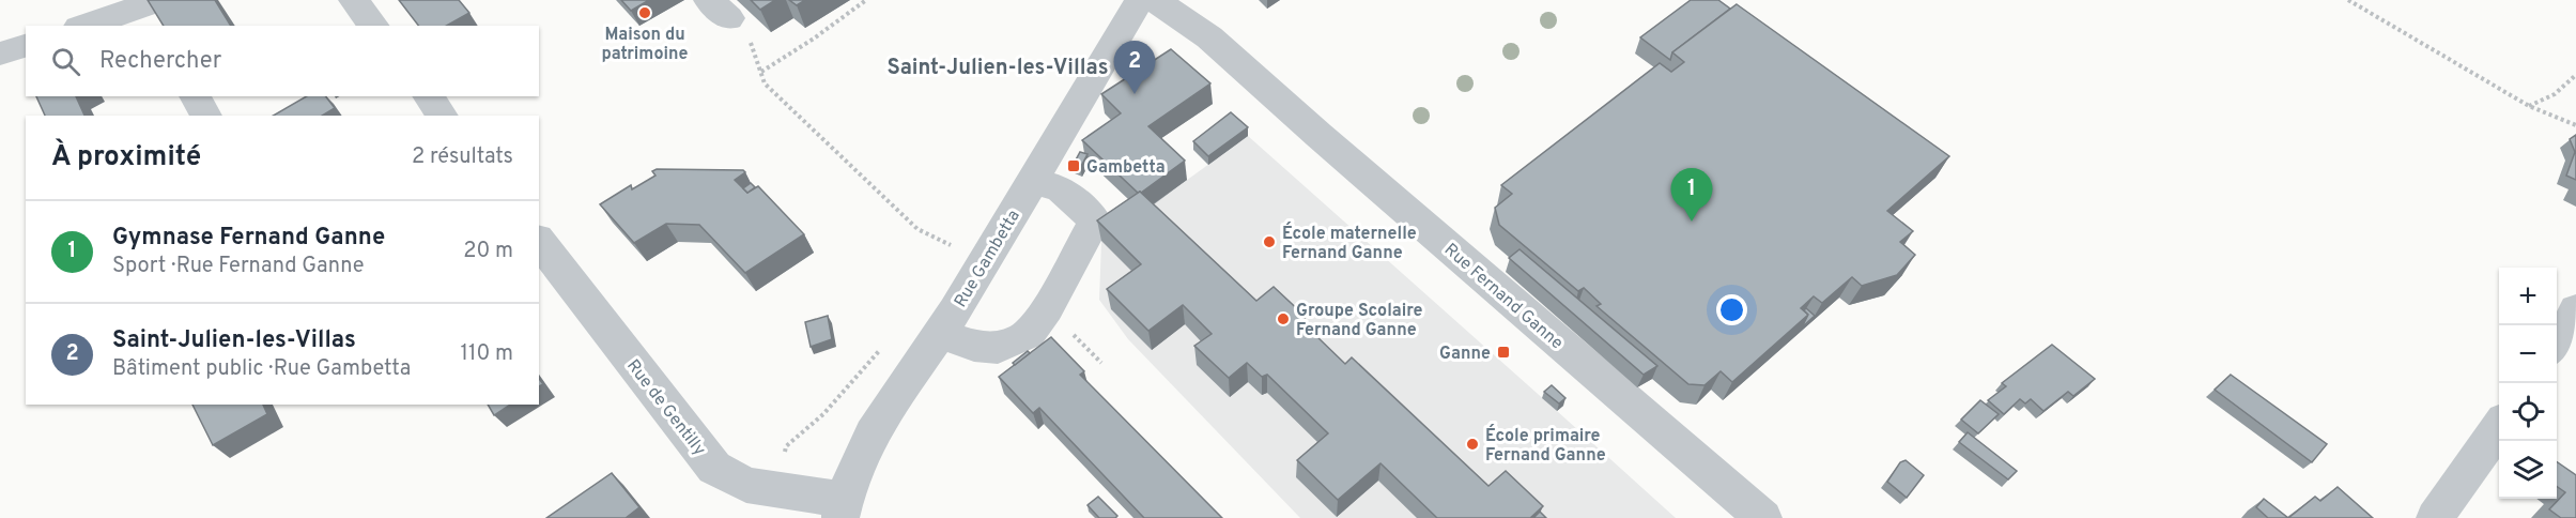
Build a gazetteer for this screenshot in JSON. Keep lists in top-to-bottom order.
{
  "streets": {
    "street": ["Rue Gambetta", "Rue Fernand Ganne", "Rue de Gentilly"]
  },
  "crossings": [
    ["Rue Gambetta", "Rue de Gentilly"]
  ],
  "districts": ["Saint-Julien-les-Villas"],
  "places": {
    "other": [
      "Maison du patrimoine",
      "École maternelle Fernand Ganne",
      "Groupe Scolaire Fernand Ganne",
      "École primaire Fernand Ganne"
    ],
    "transit": ["Gambetta", "Ganne"]
  },
  "page": {
    "search": "Rechercher",
    "pins": ["2", "1"],
    "heading": ["À proximité", "2 résultats"],
    "list": [
      {
        "mark": "1",
        "name": "Gymnase Fernand Ganne",
        "note": "Sport · Rue Fernand Ganne",
        "value": "20 m"
      },
      {
        "mark": "2",
        "name": "Saint-Julien-les-Villas",
        "note": "Bâtiment public · Rue Gambetta",
        "value": "110 m"
      }
    ],
    "map_buttons": ["+", "−"]
  }
}
